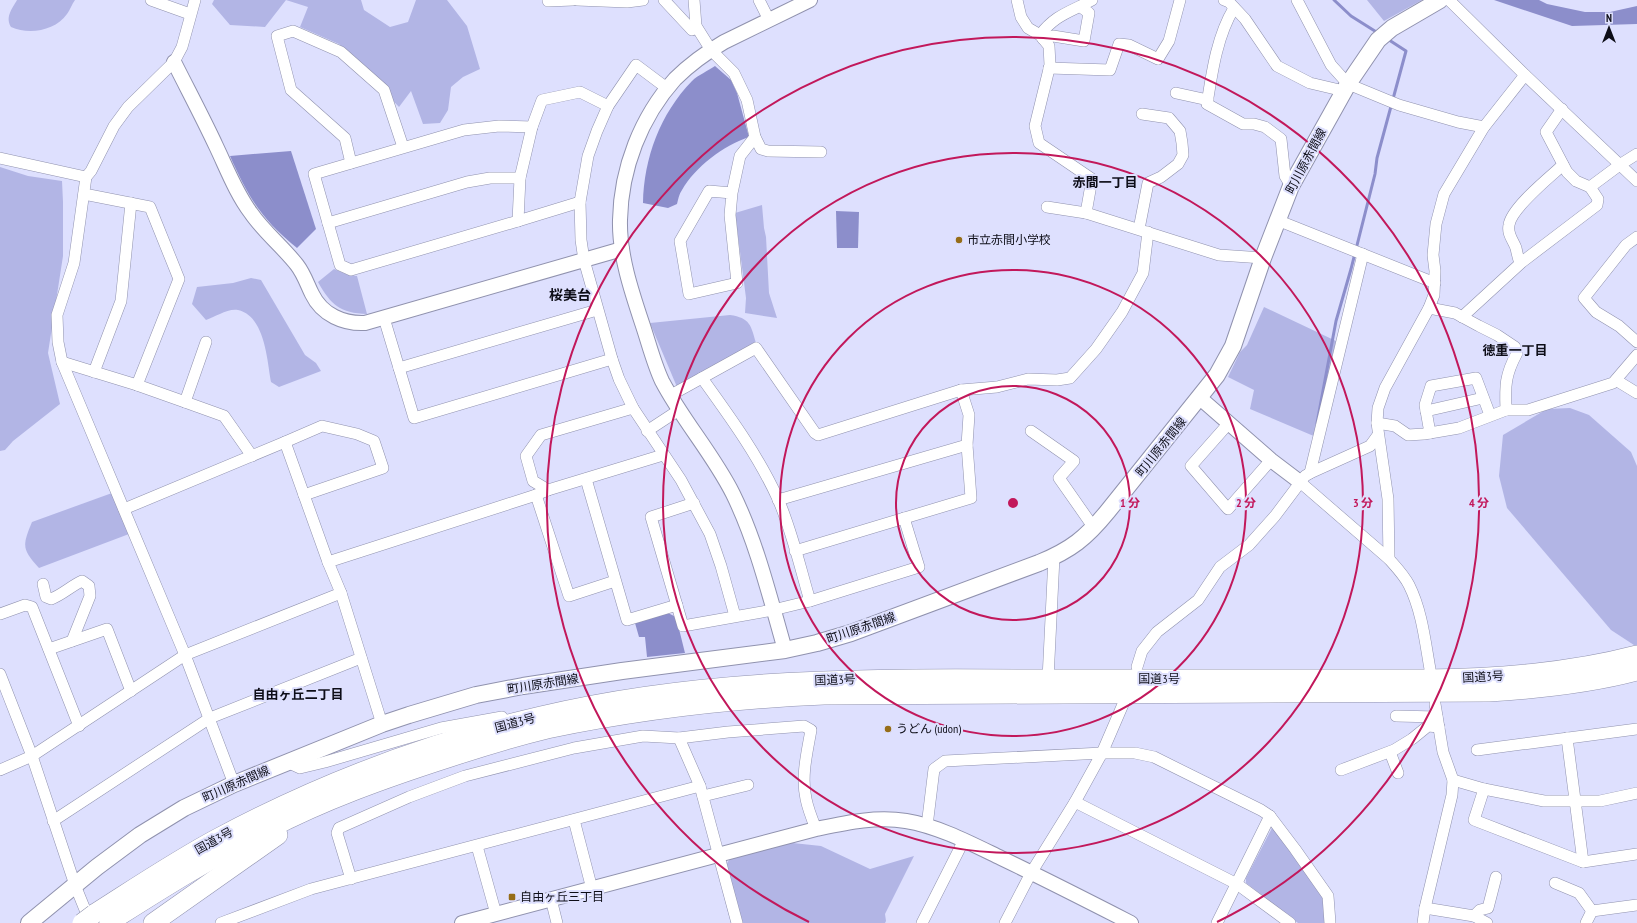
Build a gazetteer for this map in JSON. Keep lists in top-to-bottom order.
{
  "streets": {
    "highway": ["国道3号"],
    "main road": ["町川原赤間線"]
  },
  "districts": [
    "赤間一丁目",
    "桜美台",
    "徳重一丁目",
    "自由ヶ丘二丁目"
  ],
  "places": {
    "other": ["市立赤間小学校", "うどん (udon)"],
    "transit": ["自由ヶ丘三丁目"]
  },
  "north": "top",
  "rings": [
    "1 分",
    "2 分",
    "3 分",
    "4 分"
  ]
}
